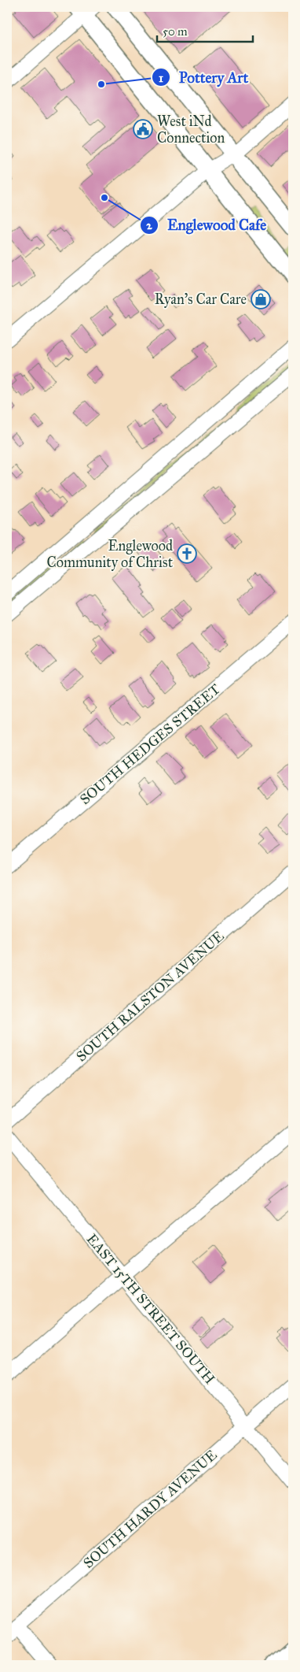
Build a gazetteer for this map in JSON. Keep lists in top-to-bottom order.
{
  "streets": {
    "street": [
      "SOUTH HEDGES STREET",
      "SOUTH RALSTON AVENUE",
      "EAST 15TH STREET SOUTH",
      "SOUTH HARDY AVENUE"
    ]
  },
  "crossings": [
    ["EAST 15TH STREET SOUTH", "SOUTH HARDY AVENUE"]
  ],
  "places": {
    "other": ["Pottery Art", "Englewood Cafe"],
    "public building": ["West iNd Connection"],
    "shop": ["Ryan's Car Care"],
    "church": ["Englewood Community of Christ"]
  },
  "scale_bar": "50 m"
}
